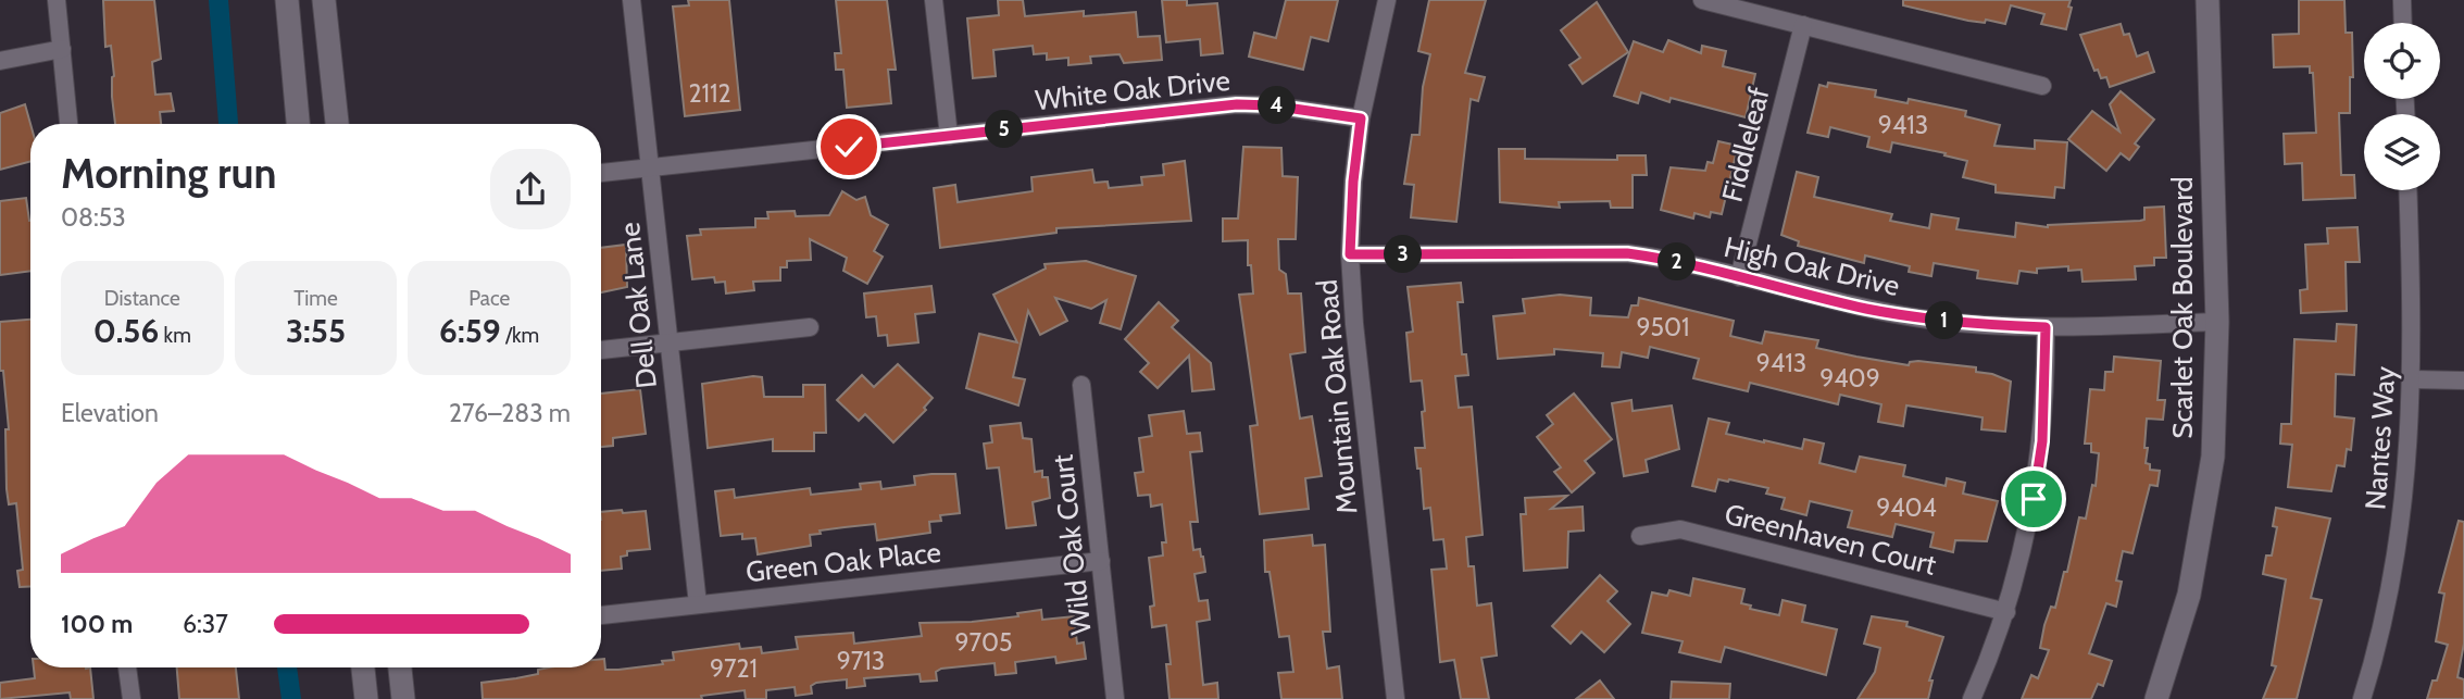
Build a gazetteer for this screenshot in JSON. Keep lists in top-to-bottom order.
{
  "streets": {
    "street": [
      "White Oak Drive",
      "Fiddleleaf",
      "High Oak Drive",
      "Dell Oak Lane",
      "Scarlet Oak Boulevard",
      "Mountain Oak Road",
      "Nantes Way",
      "Greenhaven Court",
      "Wild Oak Court",
      "Green Oak Place"
    ]
  },
  "crossings": [
    ["White Oak Drive", "Dell Oak Lane"],
    ["White Oak Drive", "Mountain Oak Road"],
    ["Fiddleleaf", "High Oak Drive"],
    ["High Oak Drive", "Scarlet Oak Boulevard"],
    ["High Oak Drive", "Mountain Oak Road"],
    ["Dell Oak Lane", "Green Oak Place"],
    ["Wild Oak Court", "Green Oak Place"]
  ],
  "house_numbers": [
    "2112",
    "9413",
    "9501",
    "9413",
    "9409",
    "9404",
    "9705",
    "9713",
    "9721"
  ],
  "page": {
    "pins": [
      "4",
      "5",
      "3",
      "2",
      "1"
    ],
    "heading": ["Morning run", "08:53"],
    "stats": [
      ["Distance", "0.56 km"],
      ["Time", "3:55"],
      ["Pace", "6:59 /km"]
    ],
    "chart": ["Elevation", "276–283 m"],
    "list": [
      {
        "name": "100 m",
        "note": "6:37"
      }
    ]
  }
}
